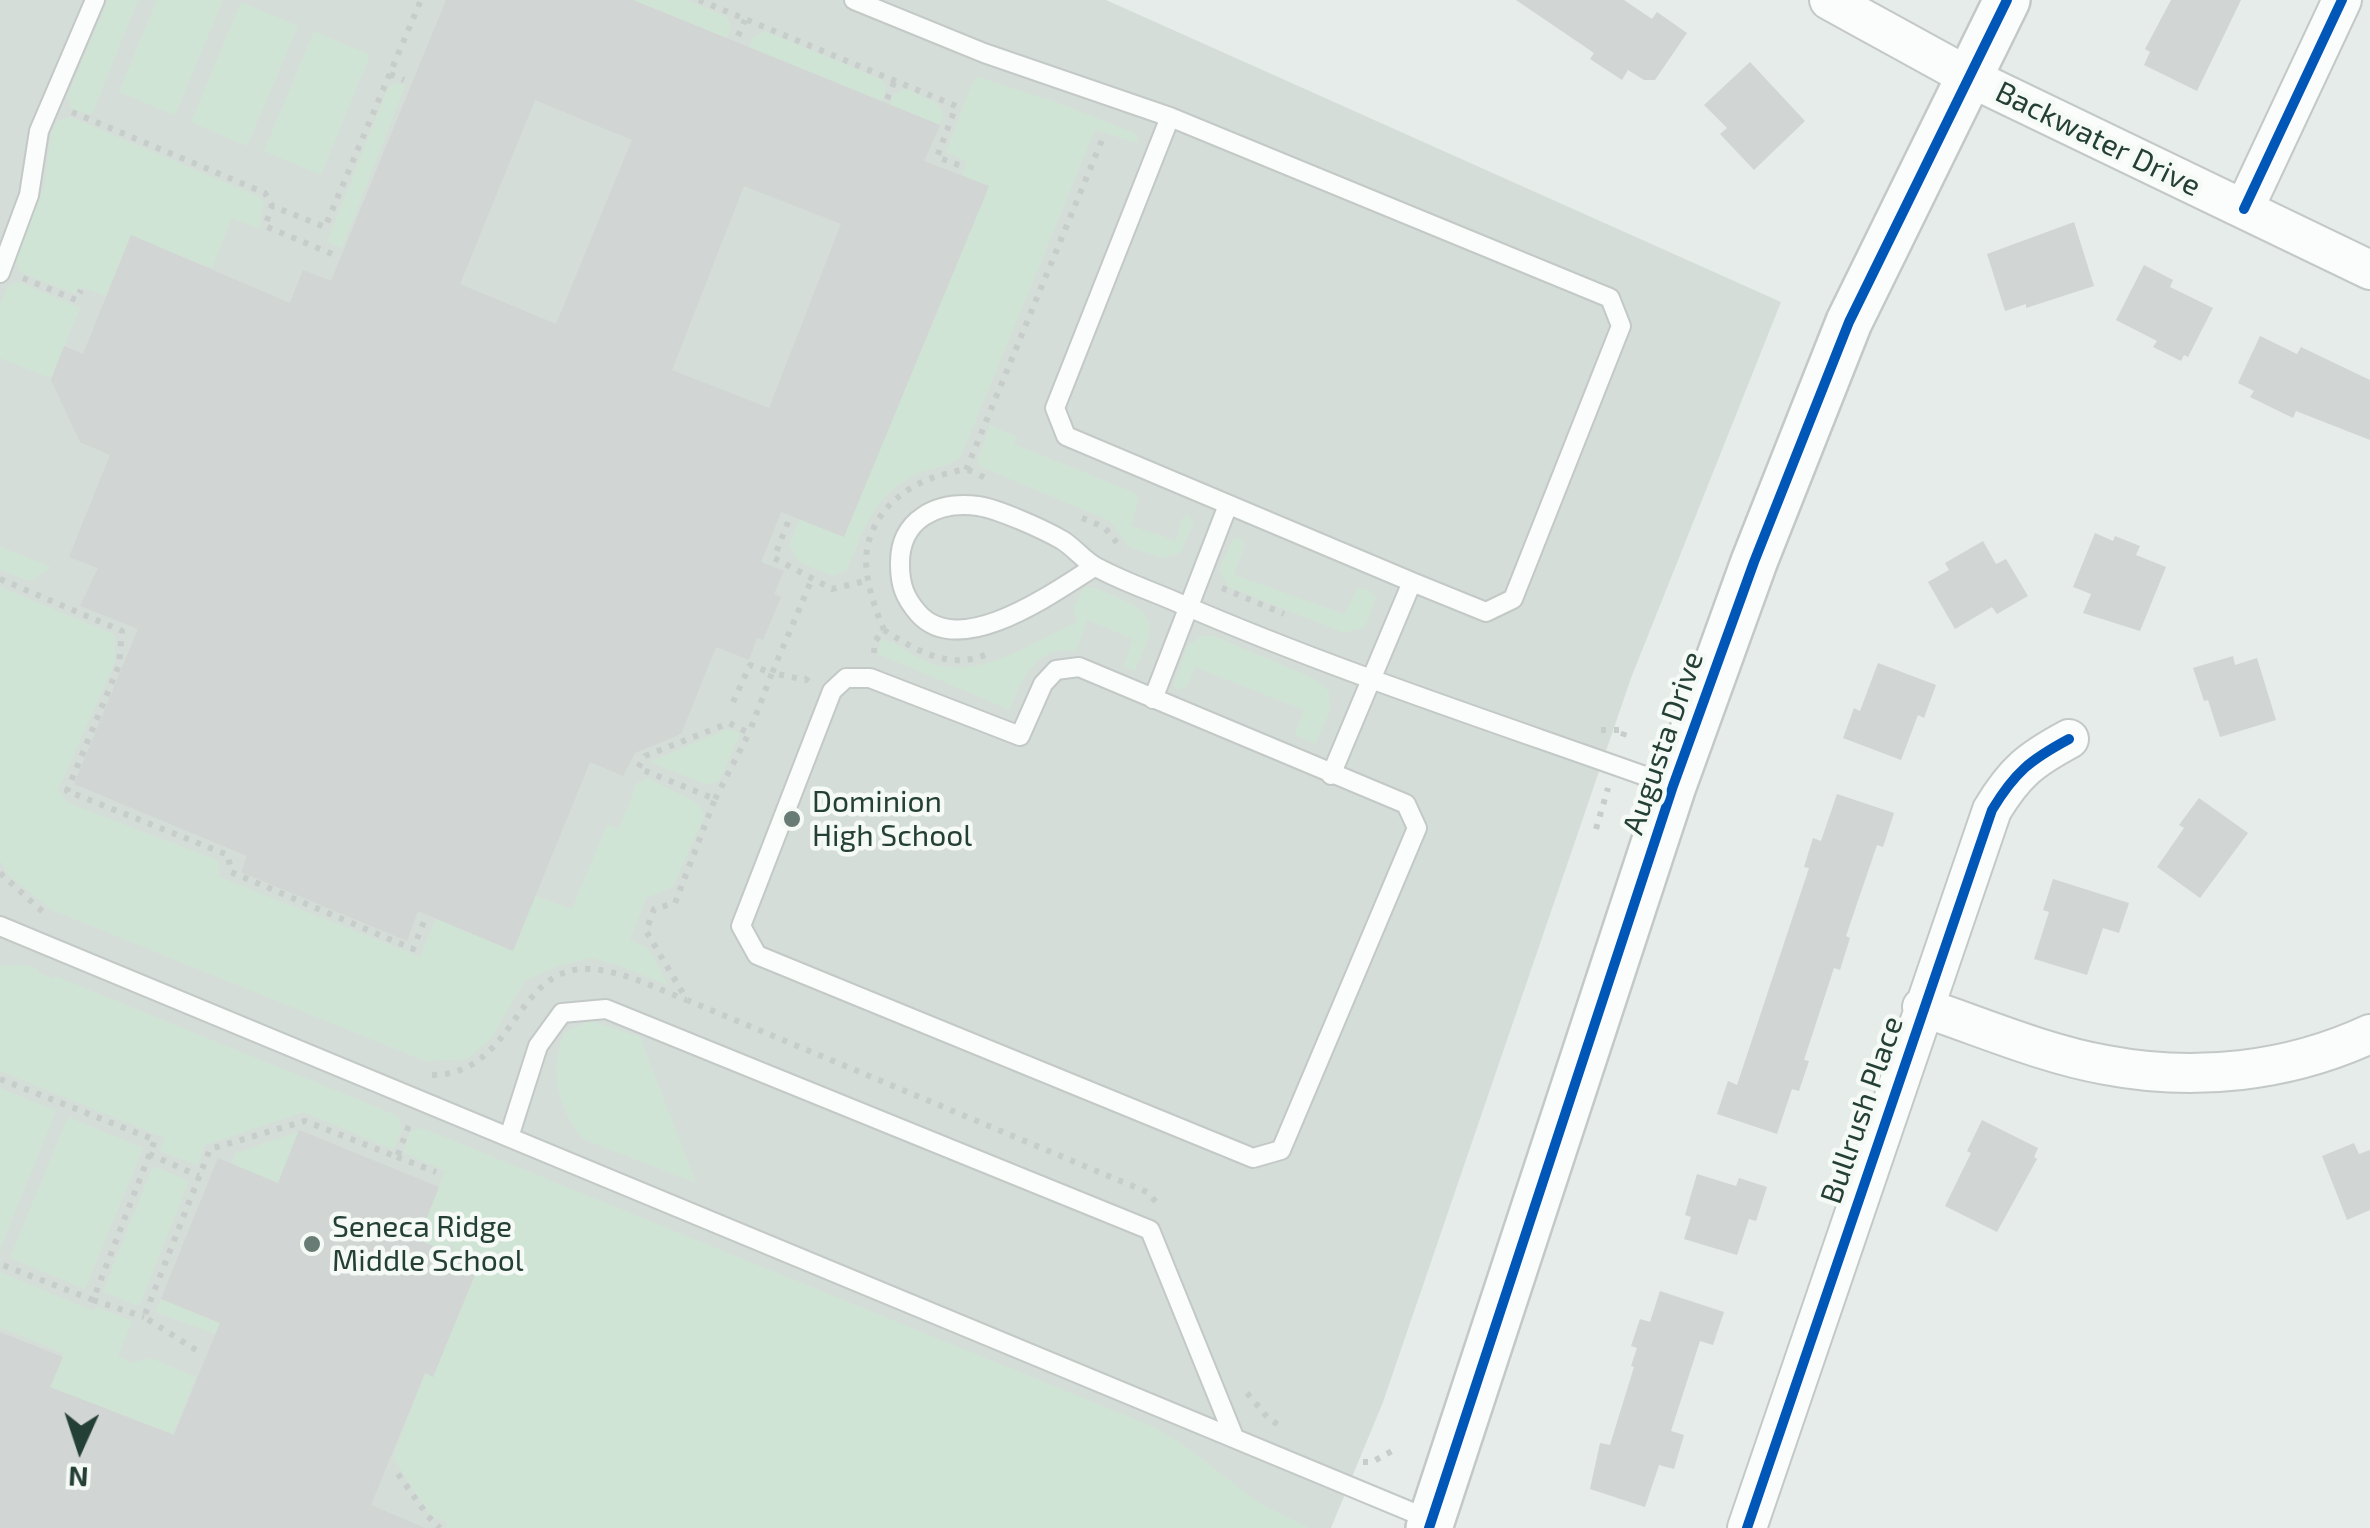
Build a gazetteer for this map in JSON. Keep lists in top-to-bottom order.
{
  "streets": {
    "street": ["Backwater Drive", "Augusta Drive", "Bullrush Place"]
  },
  "crossings": [
    ["Backwater Drive", "Augusta Drive"]
  ],
  "places": ["Dominion High School", "Seneca Ridge Middle School"],
  "north": "bottom"
}
